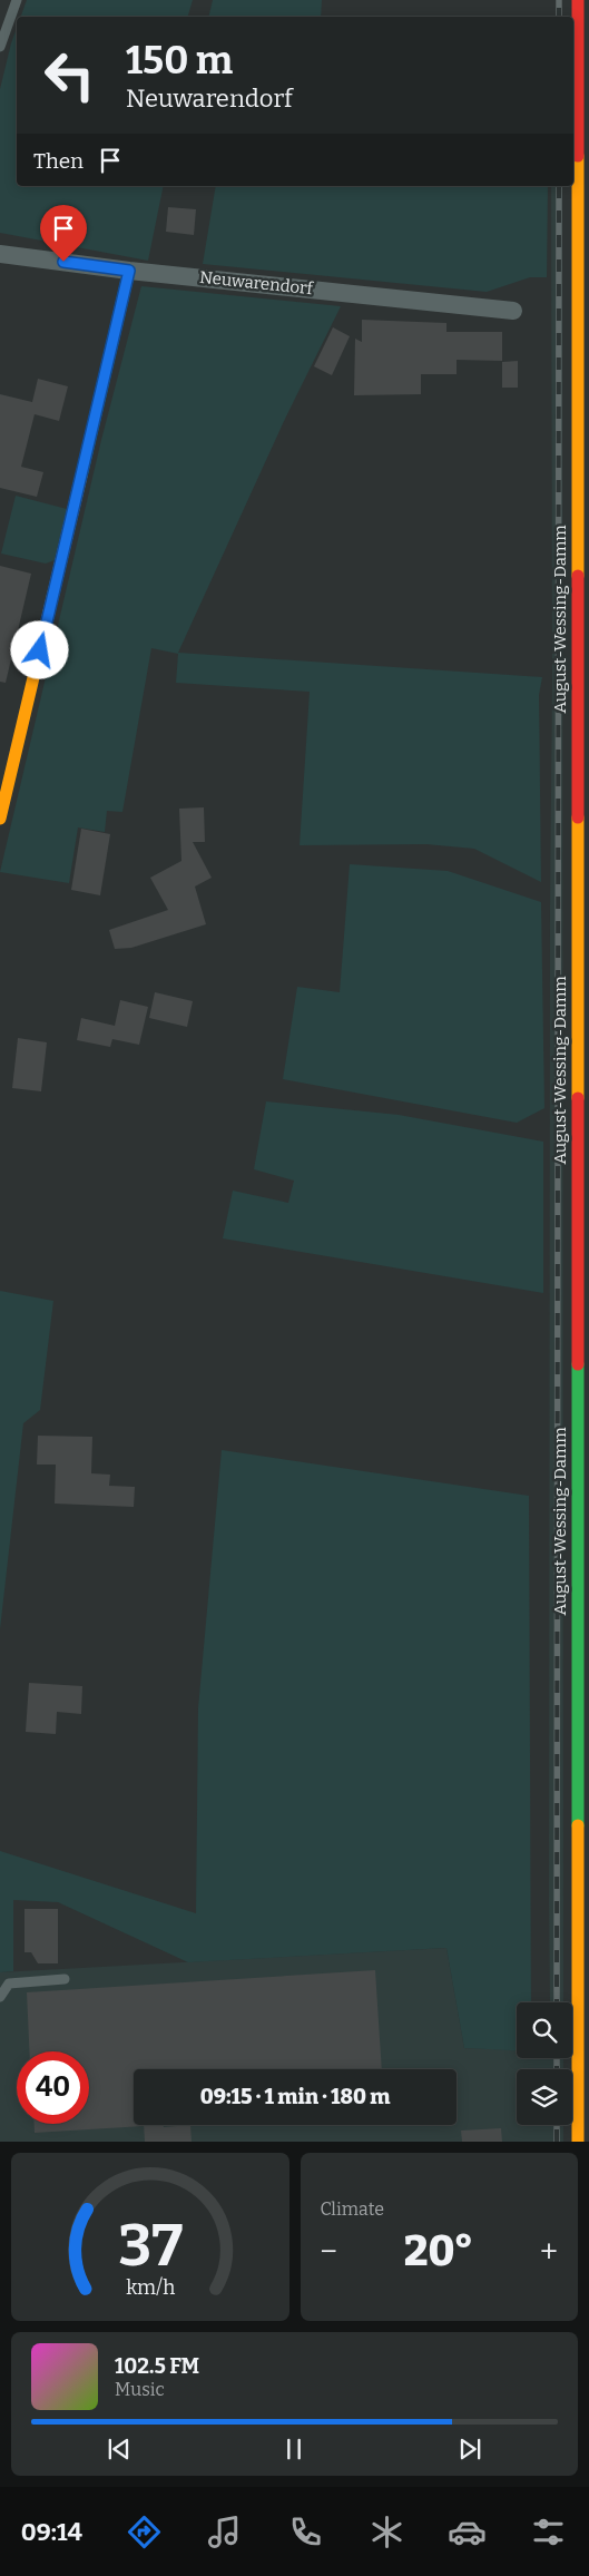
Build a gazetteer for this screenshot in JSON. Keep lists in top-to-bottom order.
{
  "streets": {
    "main road": ["August-Wessing-Damm"],
    "street": ["Neuwarendorf"]
  },
  "page": {
    "turn": ["150 m", "Neuwarendorf"],
    "then": "Then",
    "limit": "40",
    "trip": "09:15 · 1 min · 180 m",
    "tile": "Climate",
    "heat": ["−", "20°", "+"],
    "song": ["102.5 FM", "Music"],
    "tabs": "09:14",
    "gauge": ["37", "km/h"]
  }
}
